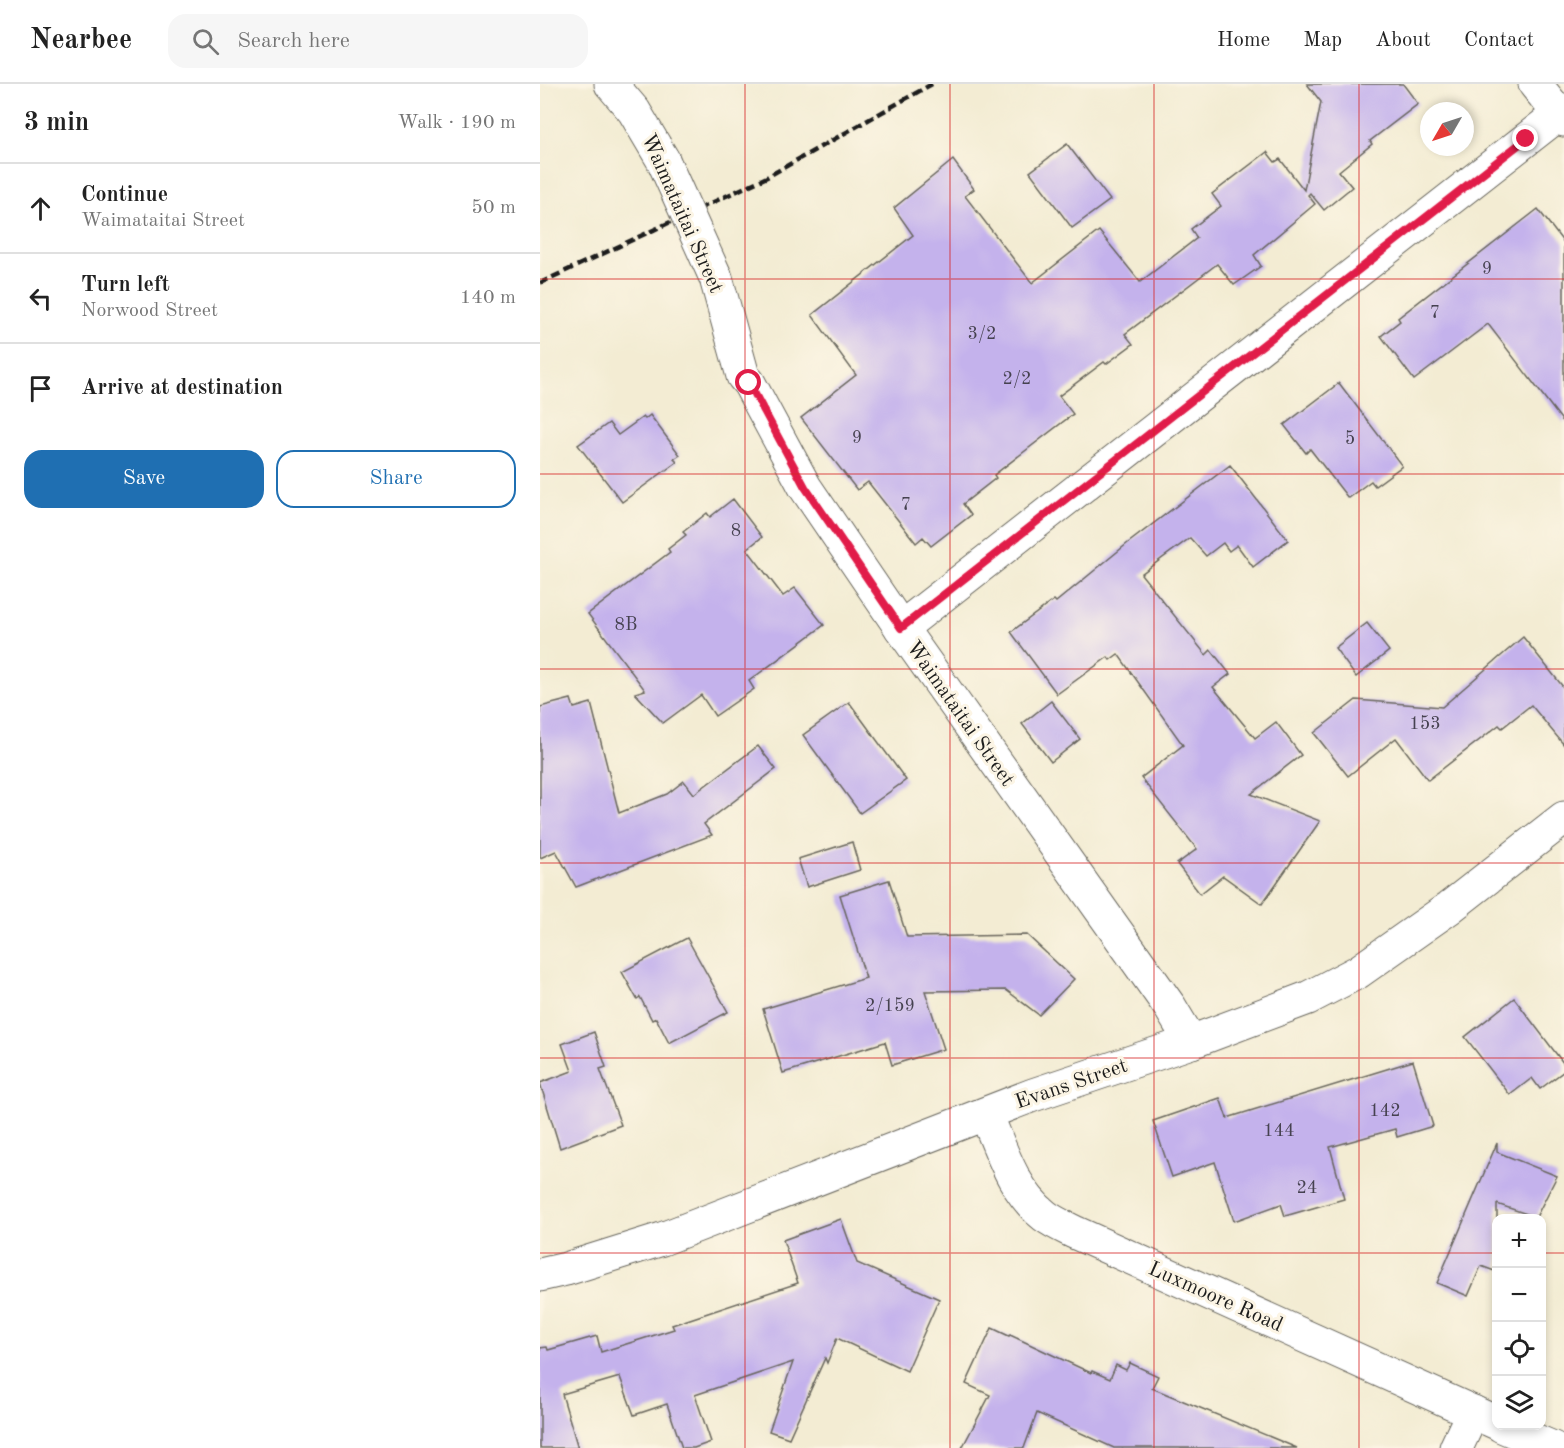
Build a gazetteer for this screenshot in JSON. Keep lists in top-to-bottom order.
{
  "streets": {
    "main road": ["Waimataitai Street", "Evans Street", "Luxmoore Road"]
  },
  "crossings": [
    ["Waimataitai Street", "Evans Street"],
    ["Evans Street", "Luxmoore Road"]
  ],
  "house_numbers": [
    "9",
    "7",
    "3/2",
    "2/2",
    "9",
    "5",
    "7",
    "8",
    "8B",
    "153",
    "2/159",
    "142",
    "144",
    "24"
  ],
  "north": "bottom left",
  "page": {
    "header": "Nearbee",
    "search": "Search here",
    "nav": [
      "Home",
      "Map",
      "About",
      "Contact"
    ],
    "heading": ["3 min", "Walk · 190 m"],
    "list": [
      ["Continue", "Waimataitai Street", "50 m"],
      ["Turn left", "Norwood Street", "140 m"],
      "Arrive at destination"
    ],
    "buttons": ["Save", "Share"],
    "map_buttons": ["+", "−"]
  }
}
